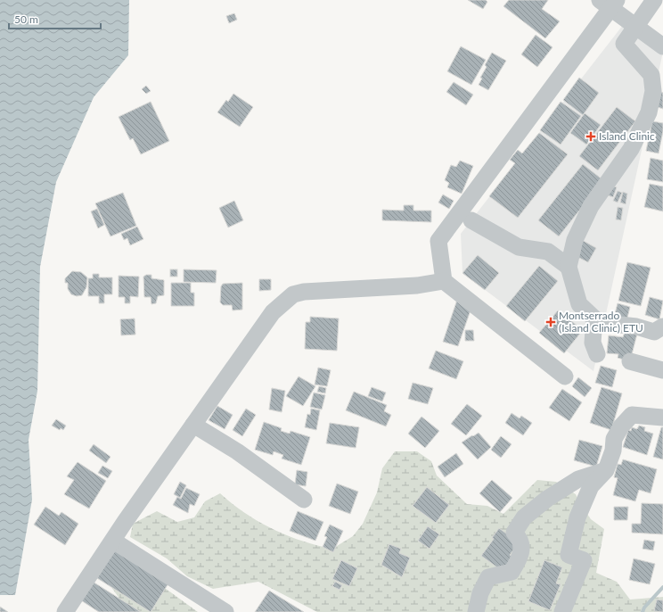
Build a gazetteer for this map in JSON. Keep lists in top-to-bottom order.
{
  "places": {
    "health": ["Island Clinic", "Montserrado (Island Clinic) ETU"]
  },
  "scale_bar": "50 m"
}
